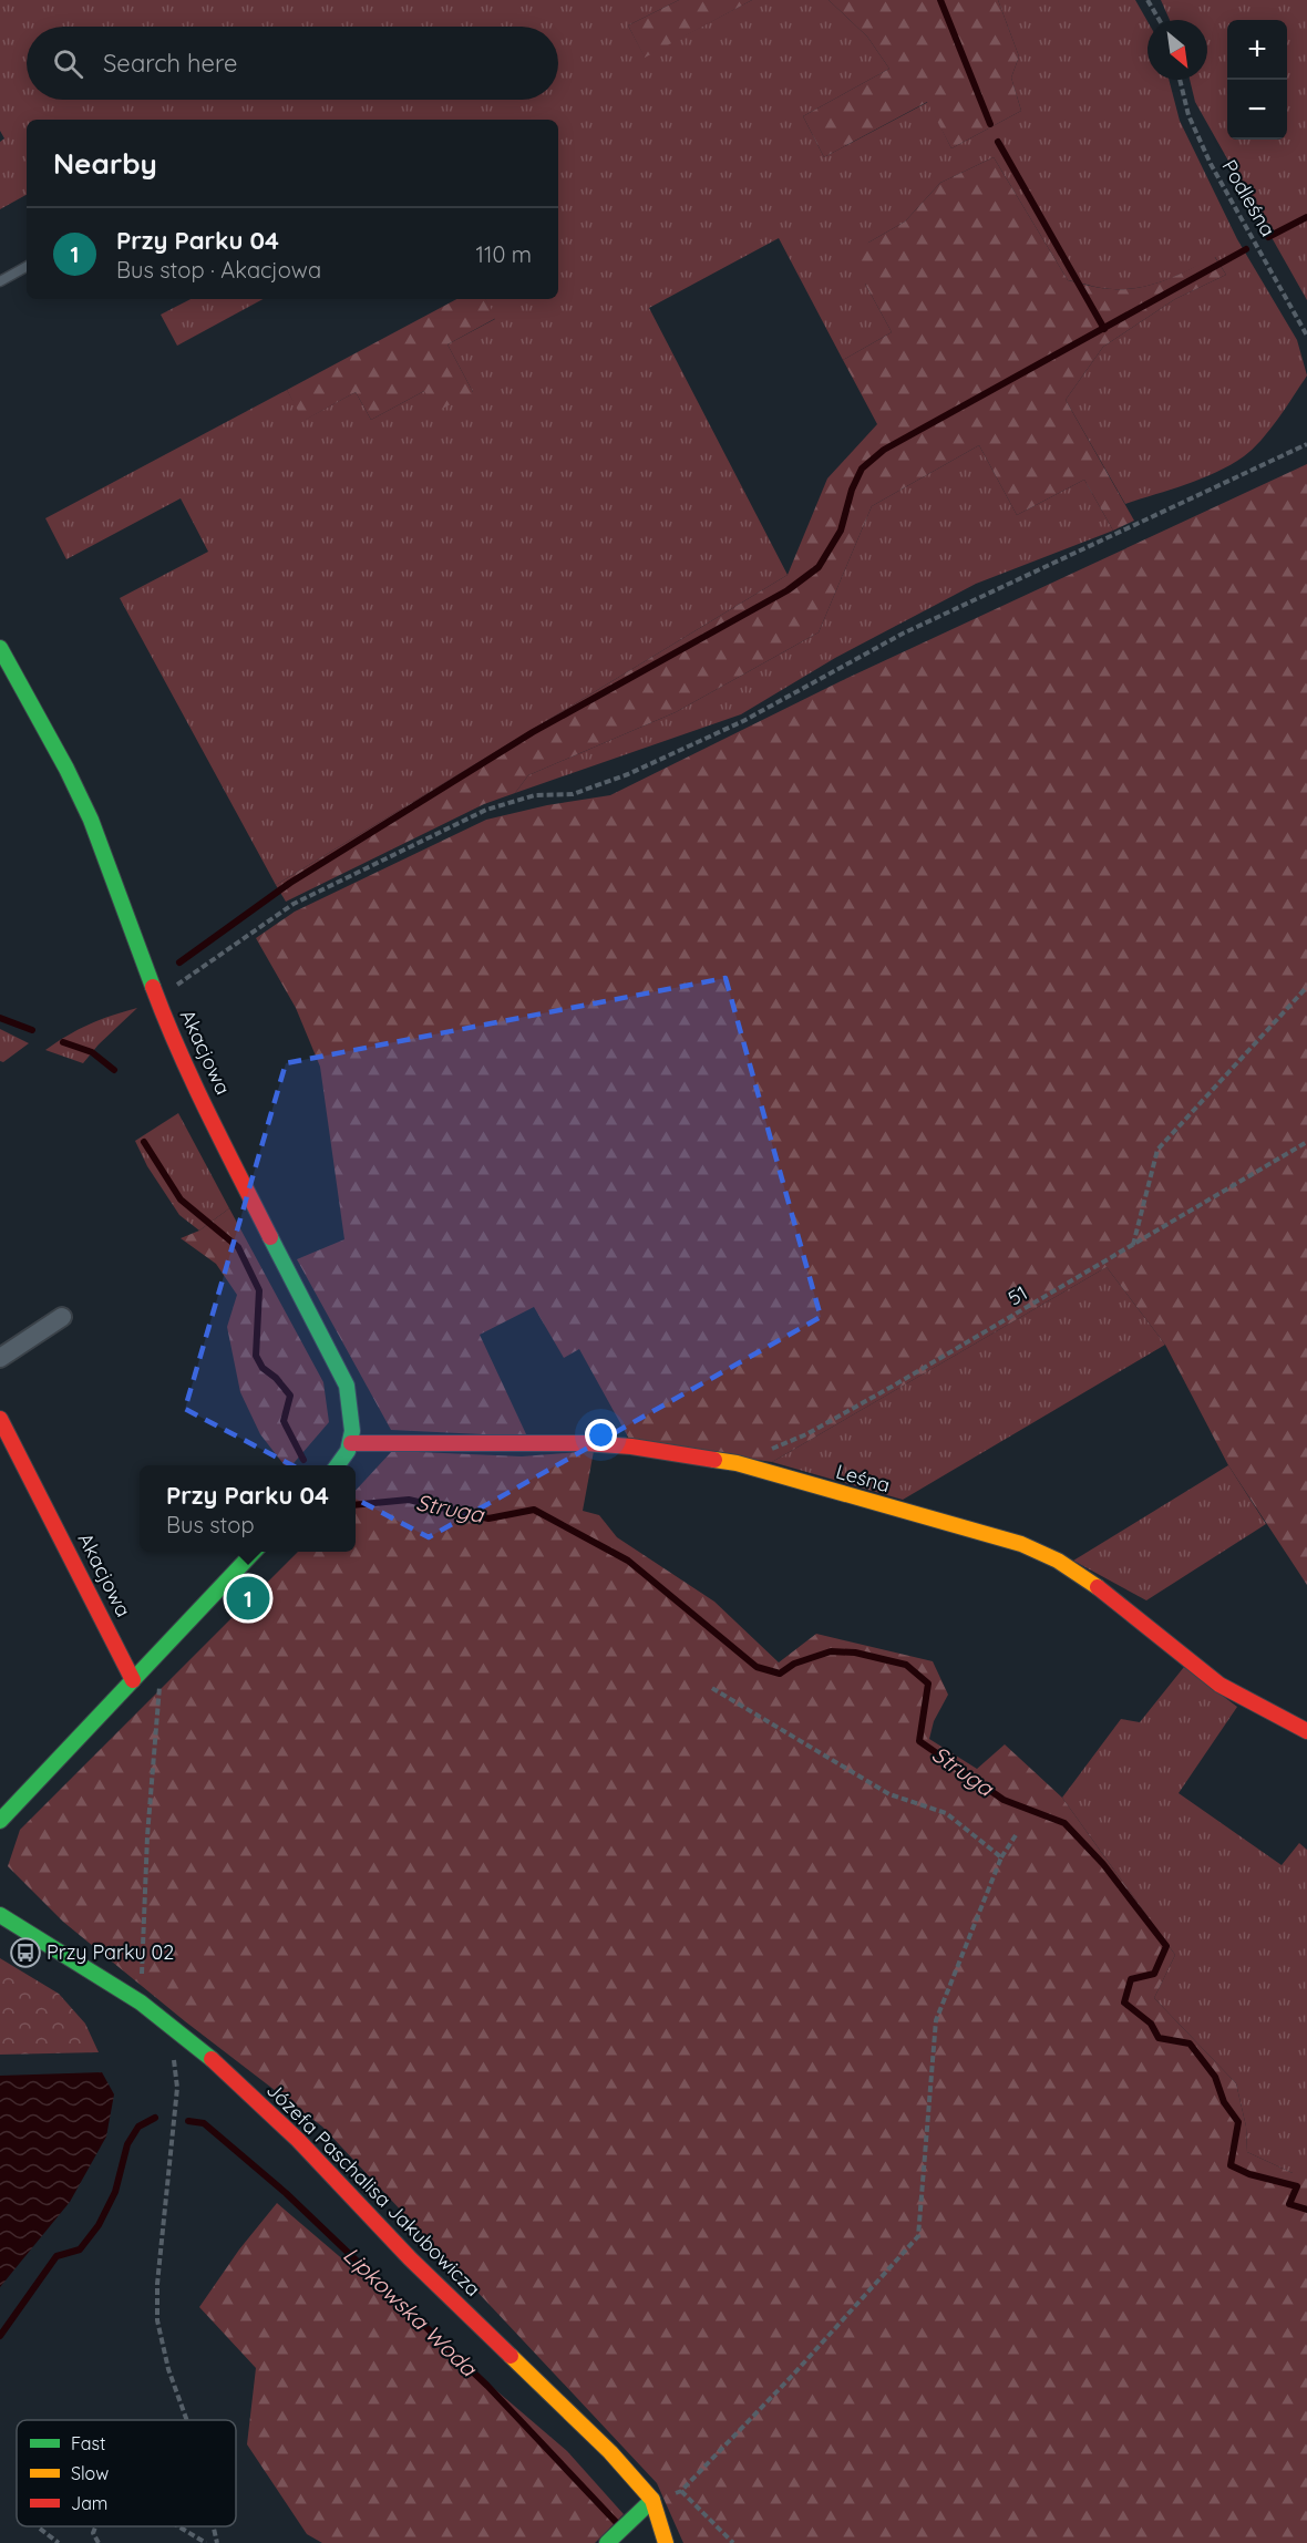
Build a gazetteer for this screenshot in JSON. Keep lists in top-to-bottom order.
{
  "streets": {
    "street": ["Akacjowa", "Leśna", "Józefa Paschalisa Jakubowicza"],
    "path": ["Podleśna", "51"]
  },
  "crossings": [
    ["Akacjowa", "Leśna"],
    ["51", "Leśna"]
  ],
  "water": ["Struga", "Lipkowska Woda"],
  "places": {
    "bus stop": ["Przy Parku 02"]
  },
  "legend": ["Fast", "Slow", "Jam"],
  "north": "bottom right",
  "page": {
    "map_buttons": ["+", "−"],
    "search": "Search here",
    "heading": "Nearby",
    "list": [
      {
        "mark": "1",
        "name": "Przy Parku 04",
        "note": "Bus stop · Akacjowa",
        "value": "110 m"
      }
    ],
    "popup": ["Przy Parku 04", "Bus stop"],
    "pins": "1"
  }
}
